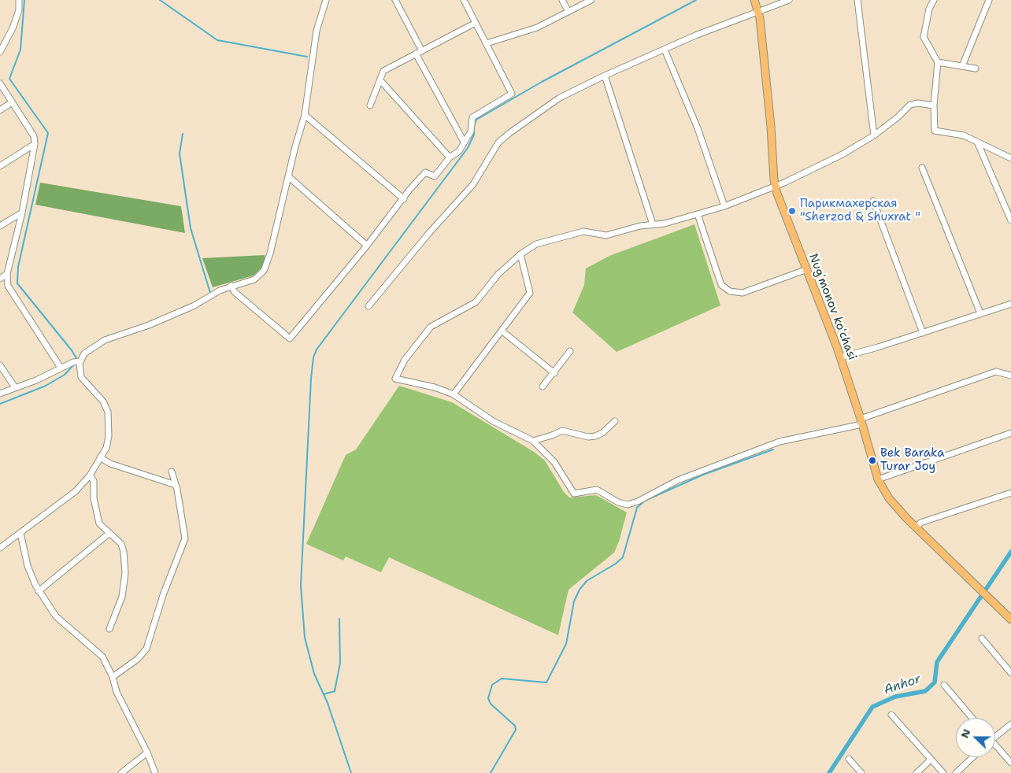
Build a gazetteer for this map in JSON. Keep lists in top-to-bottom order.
{
  "streets": {
    "main road": ["Nugʻmonov koʻchasi"]
  },
  "water": ["Anhor"],
  "places": ["Парикмахерская \"Sherzod & Shuxrat \"", "Bek Baraka Turar Joy"],
  "north": "left"
}
